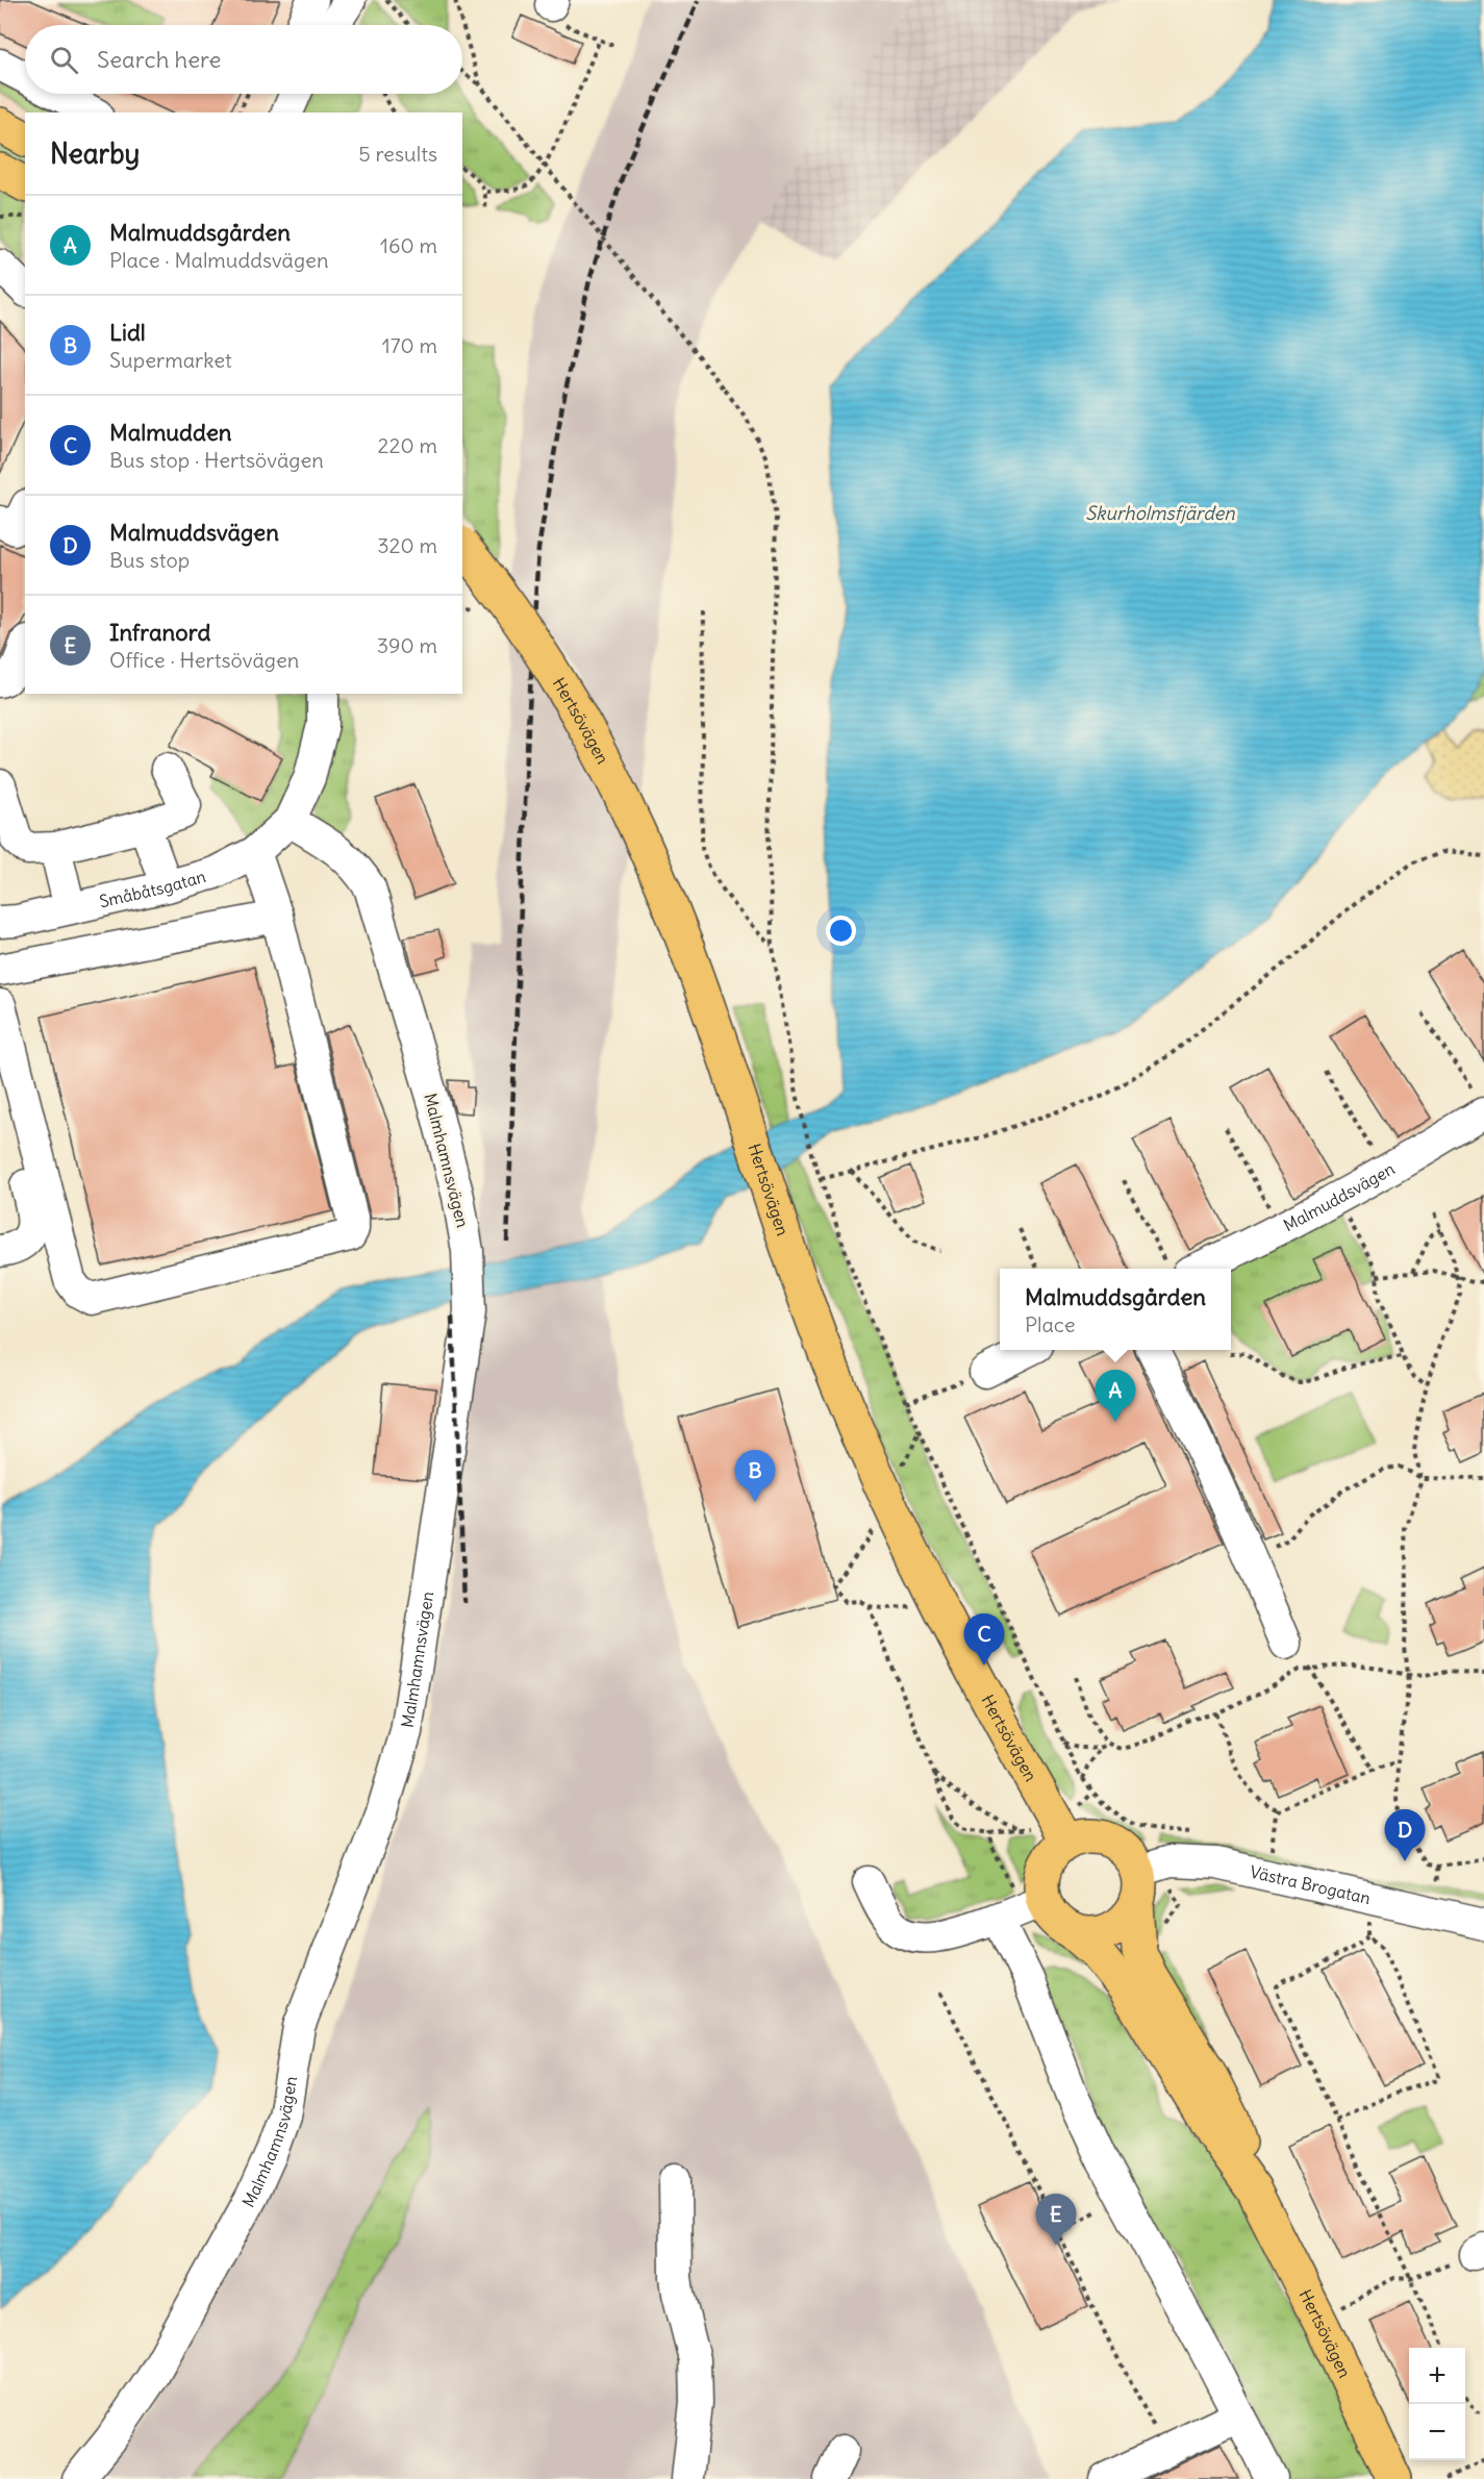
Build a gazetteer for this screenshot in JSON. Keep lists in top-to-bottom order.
{
  "streets": {
    "main road": ["Hertsövägen"],
    "street": [
      "Småbåtsgatan",
      "Malmhamnsvägen",
      "Malmuddsvägen",
      "Västra Brogatan"
    ]
  },
  "crossings": [
    ["Hertsövägen", "Västra Brogatan"],
    ["Småbåtsgatan", "Malmhamnsvägen"]
  ],
  "water": ["Skurholmsfjärden"],
  "page": {
    "search": "Search here",
    "heading": ["Nearby", "5 results"],
    "list": [
      {
        "mark": "A",
        "name": "Malmuddsgården",
        "note": "Place · Malmuddsvägen",
        "value": "160 m"
      },
      {
        "mark": "B",
        "name": "Lidl",
        "note": "Supermarket",
        "value": "170 m"
      },
      {
        "mark": "C",
        "name": "Malmudden",
        "note": "Bus stop · Hertsövägen",
        "value": "220 m"
      },
      {
        "mark": "D",
        "name": "Malmuddsvägen",
        "note": "Bus stop",
        "value": "320 m"
      },
      {
        "mark": "E",
        "name": "Infranord",
        "note": "Office · Hertsövägen",
        "value": "390 m"
      }
    ],
    "popup": ["Malmuddsgården", "Place"],
    "pins": [
      "A",
      "B",
      "C",
      "D",
      "E"
    ],
    "map_buttons": ["+", "−"]
  }
}
